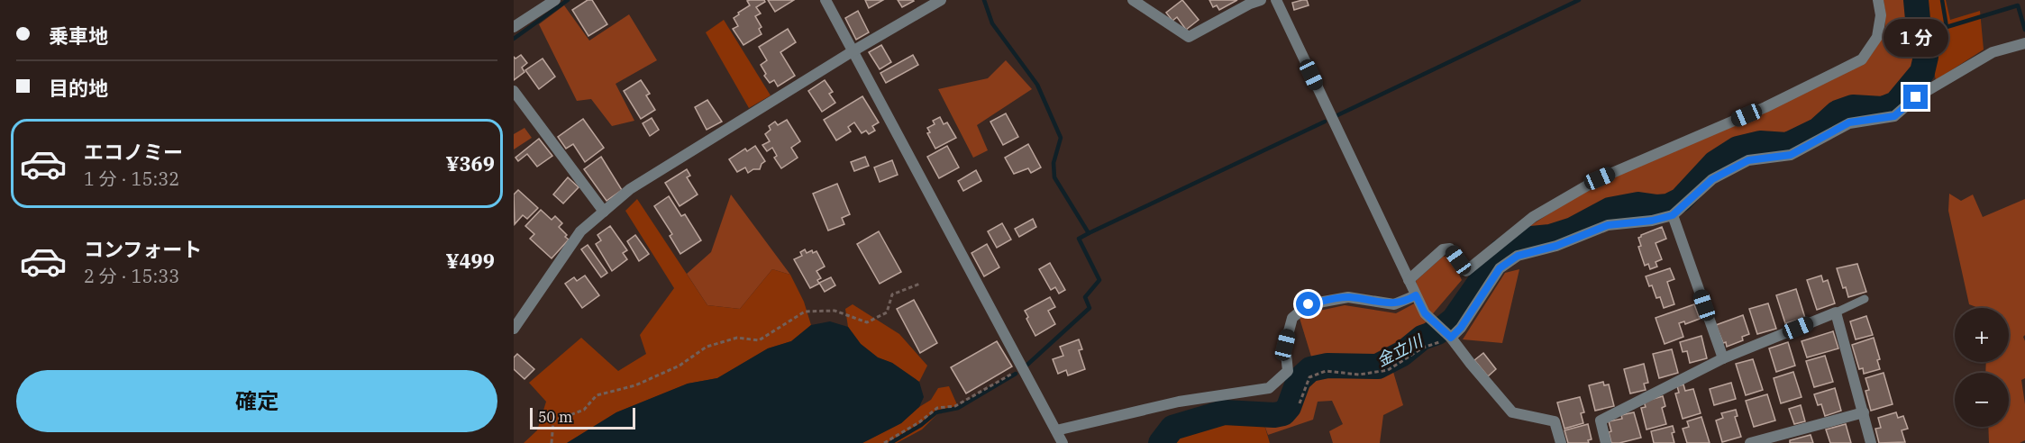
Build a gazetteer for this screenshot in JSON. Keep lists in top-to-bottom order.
{
  "water": ["金立川"],
  "scale_bar": "50 m",
  "page": {
    "banner": ["乗車地", "目的地"],
    "bubble": "1 分",
    "list": [
      {
        "name": "エコノミー",
        "note": "1 分 · 15:32",
        "value": "¥369"
      },
      {
        "name": "コンフォート",
        "note": "2 分 · 15:33",
        "value": "¥499"
      }
    ],
    "map_buttons": ["+", "−"],
    "buttons": "確定",
    "scale": "50 m"
  }
}
